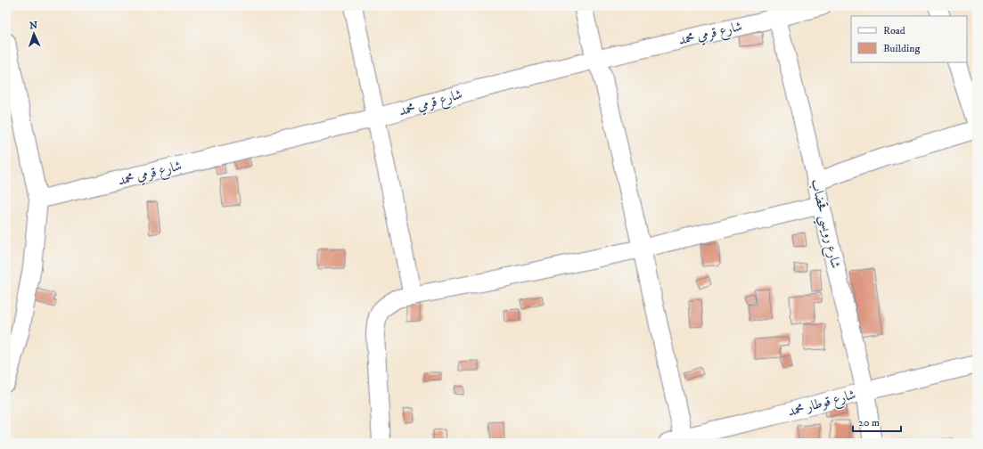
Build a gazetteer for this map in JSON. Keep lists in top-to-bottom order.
{
  "streets": {
    "street": ["شارع قرمي محمد", "شارع رويسي قحضاب", "شارع قوطار محمد"]
  },
  "crossings": [
    ["شارع قرمي محمد", "شارع رويسي قحضاب"],
    ["شارع رويسي قحضاب", "شارع قوطار محمد"]
  ],
  "legend": ["Road", "Building"],
  "scale_bar": "20 m",
  "north": "top"
}
